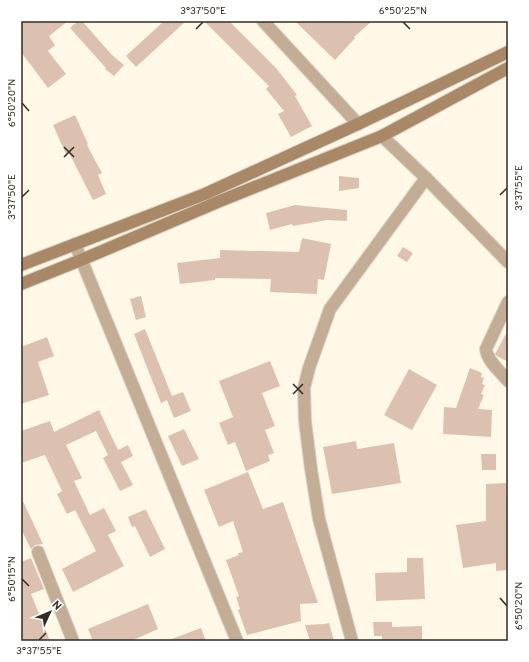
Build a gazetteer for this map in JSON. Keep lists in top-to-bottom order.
{
  "north": "top right",
  "coordinates": [
    "3°37'50\"E",
    "6°50'25\"N",
    "6°50'20\"N",
    "3°37'55\"E",
    "6°50'15\"N"
  ]
}
